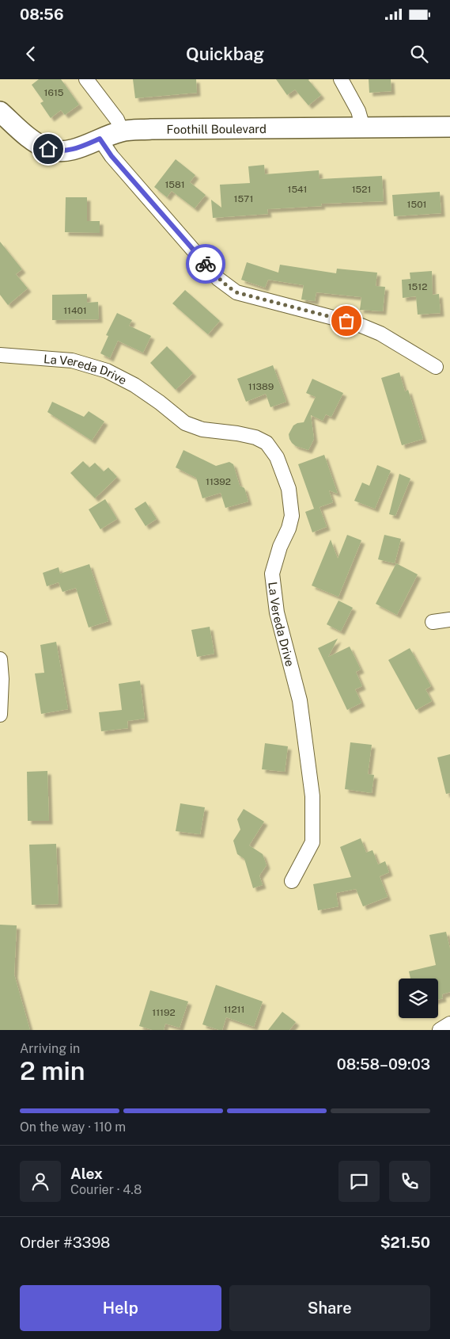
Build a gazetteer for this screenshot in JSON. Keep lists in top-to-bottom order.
{
  "streets": {
    "street": ["Foothill Boulevard", "La Vereda Drive"]
  },
  "house_numbers": [
    "1615",
    "1581",
    "1541",
    "1521",
    "1571",
    "1501",
    "1512",
    "11401",
    "11389",
    "11392",
    "11211",
    "11192"
  ],
  "page": {
    "status": "08:56",
    "header": "Quickbag",
    "heading": ["2 min", "Arriving in", "08:58–09:03"],
    "panel": [
      "Alex",
      "Courier · 4.8",
      "Order #3398",
      "$21.50"
    ],
    "bar": "On the way · 110 m",
    "buttons": ["Help", "Share"]
  }
}
